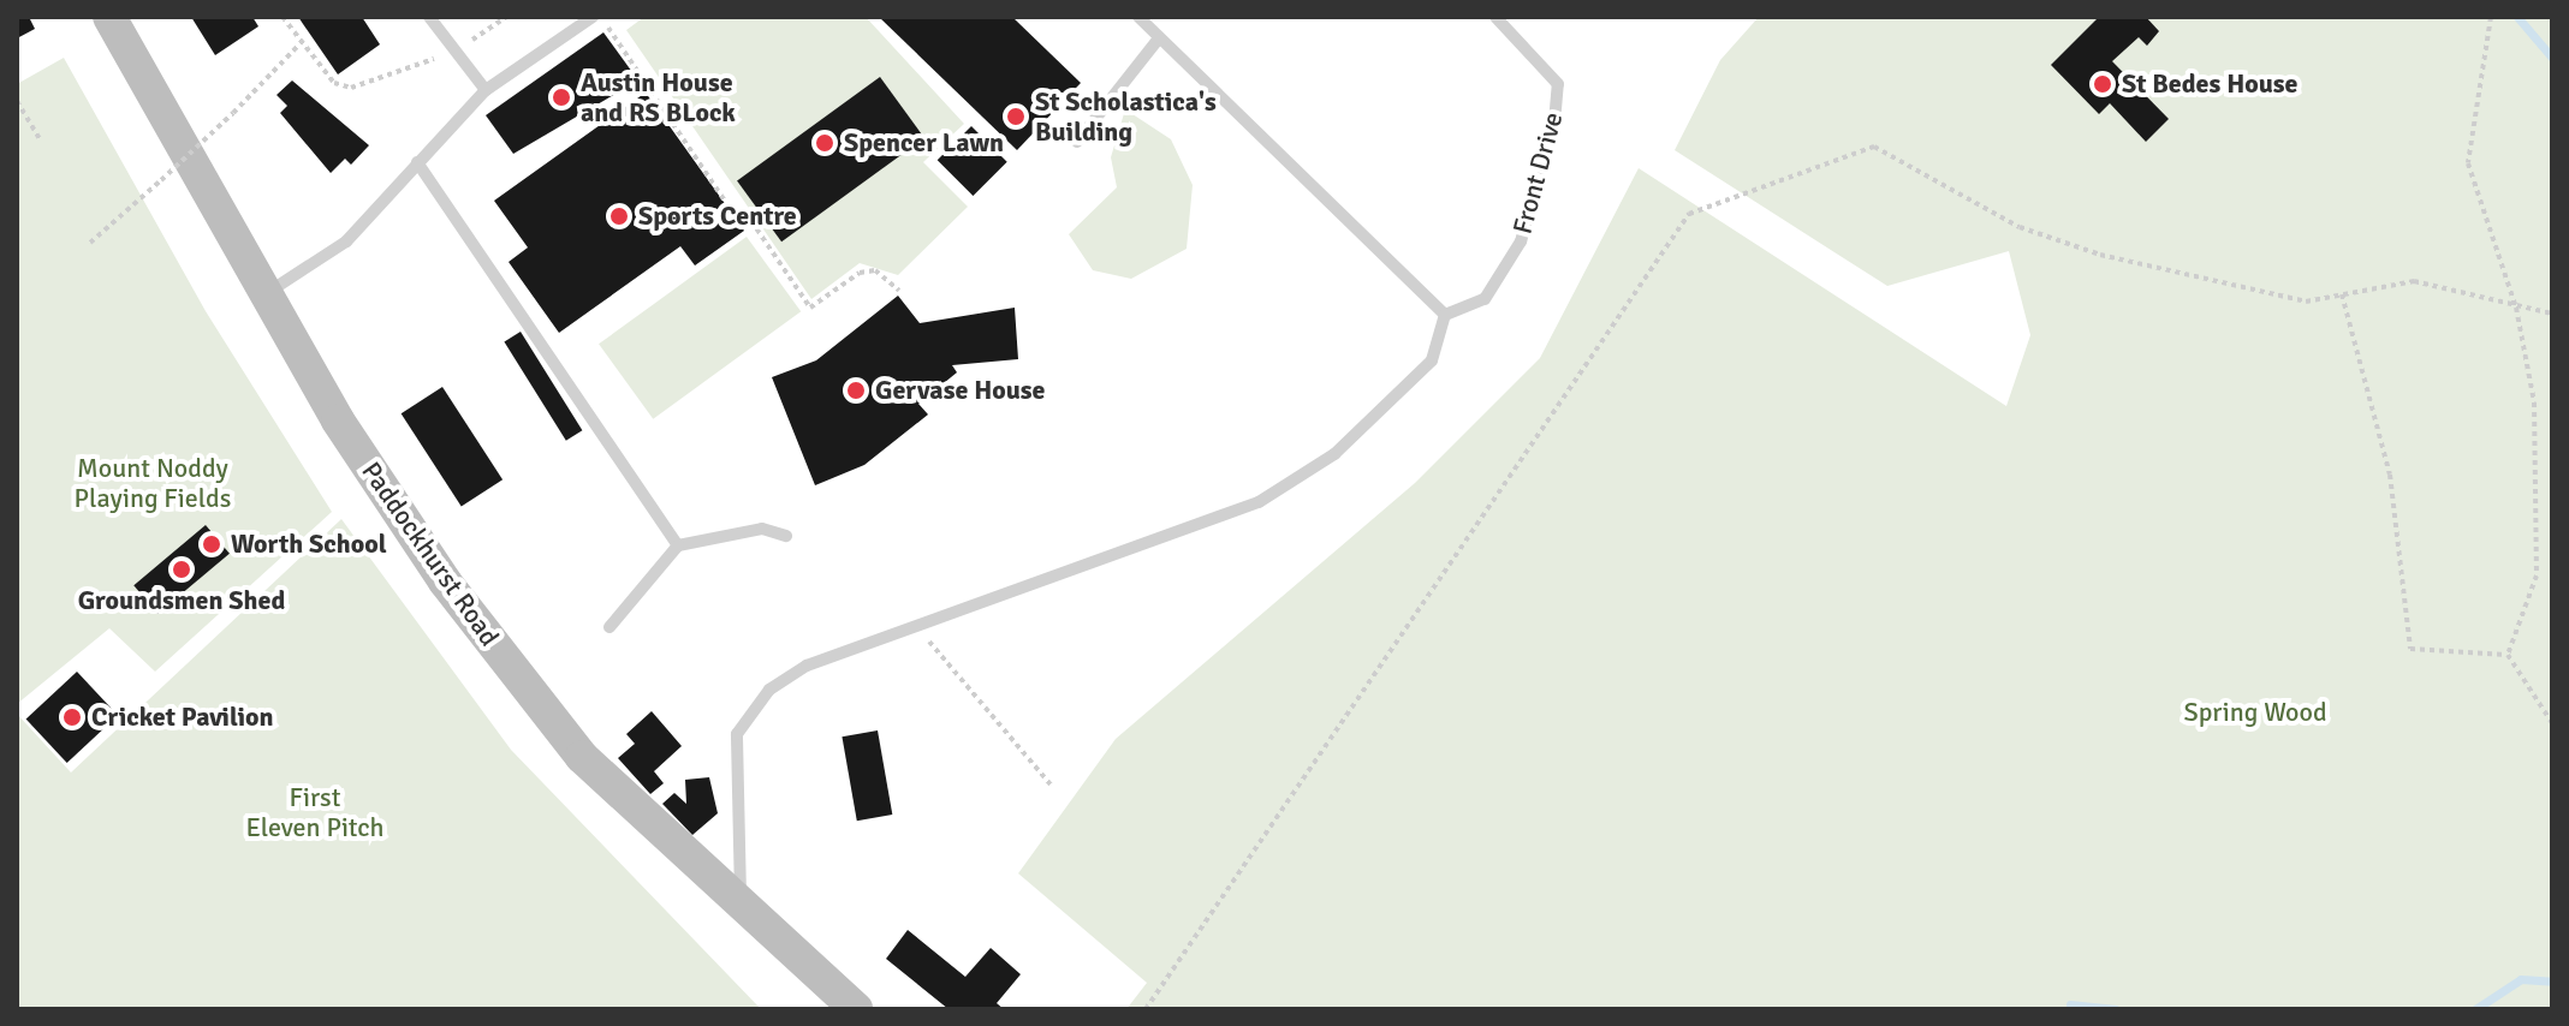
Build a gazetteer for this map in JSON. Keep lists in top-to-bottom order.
{
  "streets": {
    "main road": ["Paddockhurst Road"],
    "lane": ["Front Drive"]
  },
  "parks": ["Mount Noddy Playing Fields", "Spring Wood", "First Eleven Pitch"],
  "places": [
    "St Bedes House",
    "Austin House and RS BLock",
    "St Scholastica's Building",
    "Spencer Lawn",
    "Sports Centre",
    "Gervase House",
    "Worth School",
    "Groundsmen Shed",
    "Cricket Pavilion"
  ]
}
